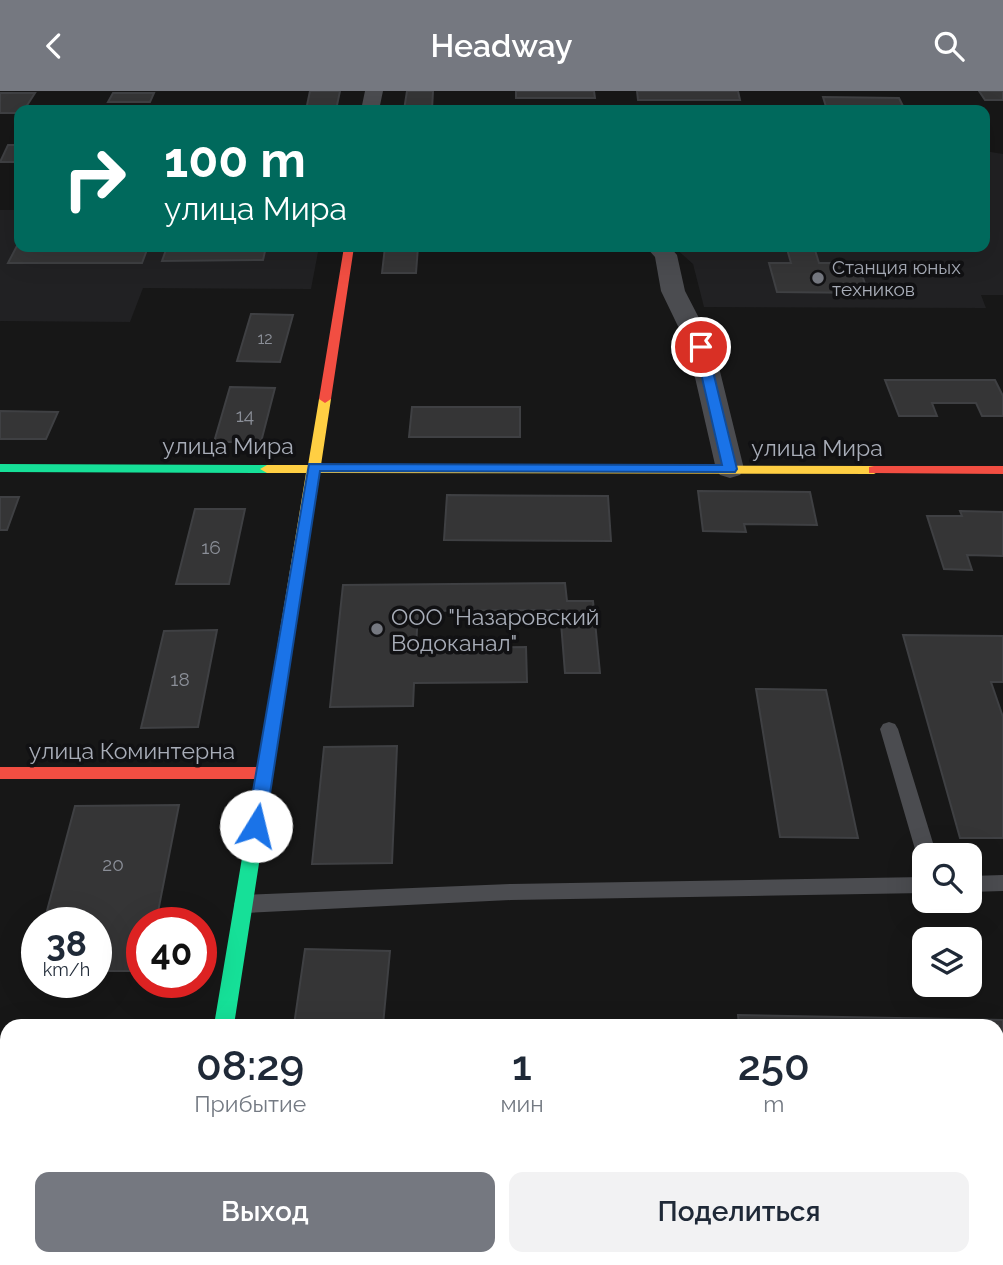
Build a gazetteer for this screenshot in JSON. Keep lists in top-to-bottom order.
{
  "streets": {
    "street": ["улица Мира", "улица Коминтерна"]
  },
  "places": ["Станция юных техников", "ООО \"Назаровский Водоканал\""],
  "house_numbers": [
    "12",
    "14",
    "16",
    "18",
    "20"
  ],
  "page": {
    "header": "Headway",
    "turn": ["100 m", "улица Мира"],
    "speed": "38 km/h",
    "limit": "40",
    "eta": [
      "08:29",
      "Прибытие",
      "1",
      "мин",
      "250",
      "m"
    ],
    "buttons": ["Выход", "Поделиться"]
  }
}
